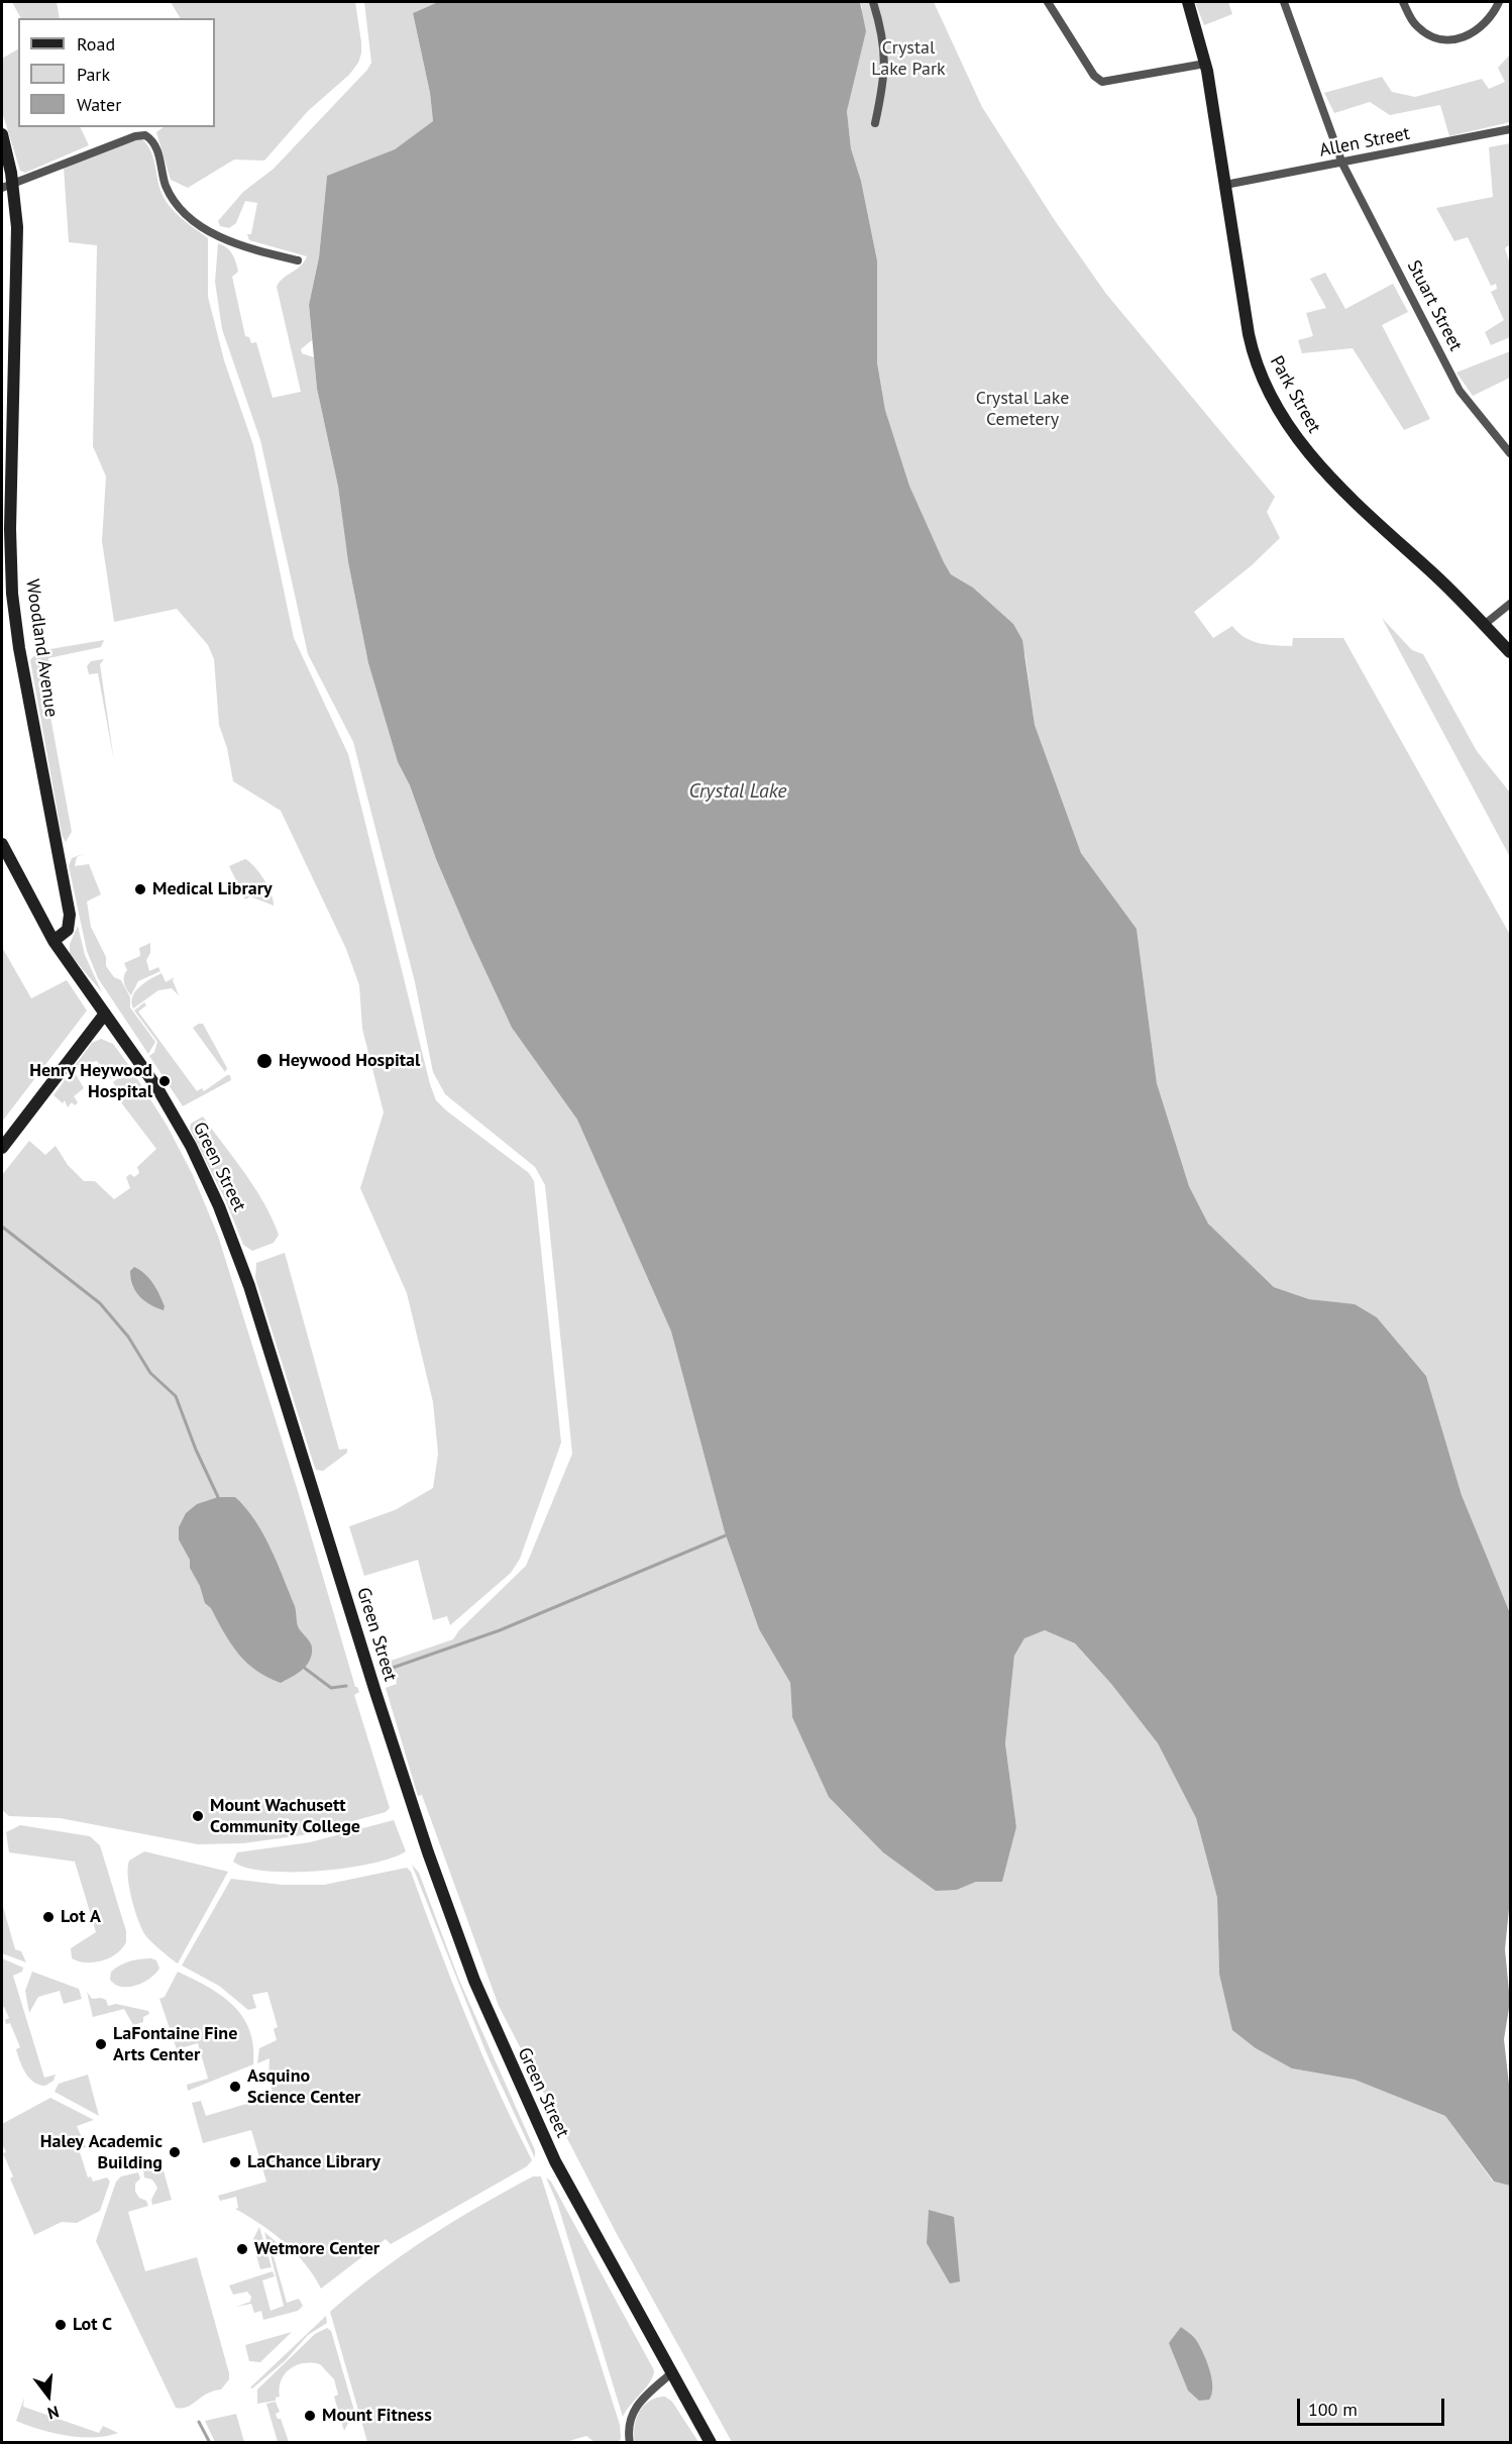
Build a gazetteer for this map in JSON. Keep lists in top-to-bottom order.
{
  "streets": {
    "street": [
      "Allen Street",
      "Stuart Street",
      "Park Street",
      "Woodland Avenue",
      "Green Street"
    ]
  },
  "crossings": [
    ["Allen Street", "Stuart Street"],
    ["Allen Street", "Park Street"],
    ["Woodland Avenue", "Green Street"]
  ],
  "water": ["Crystal Lake"],
  "parks": ["Crystal Lake Park", "Crystal Lake Cemetery"],
  "places": [
    "Medical Library",
    "Heywood Hospital",
    "Henry Heywood Hospital",
    "Mount Wachusett Community College",
    "Lot A",
    "LaFontaine Fine Arts Center",
    "Asquino Science Center",
    "Haley Academic Building",
    "LaChance Library",
    "Wetmore Center",
    "Lot C",
    "Mount Fitness"
  ],
  "legend": ["Road", "Park", "Water"],
  "scale_bar": "100 m",
  "north": "bottom"
}
